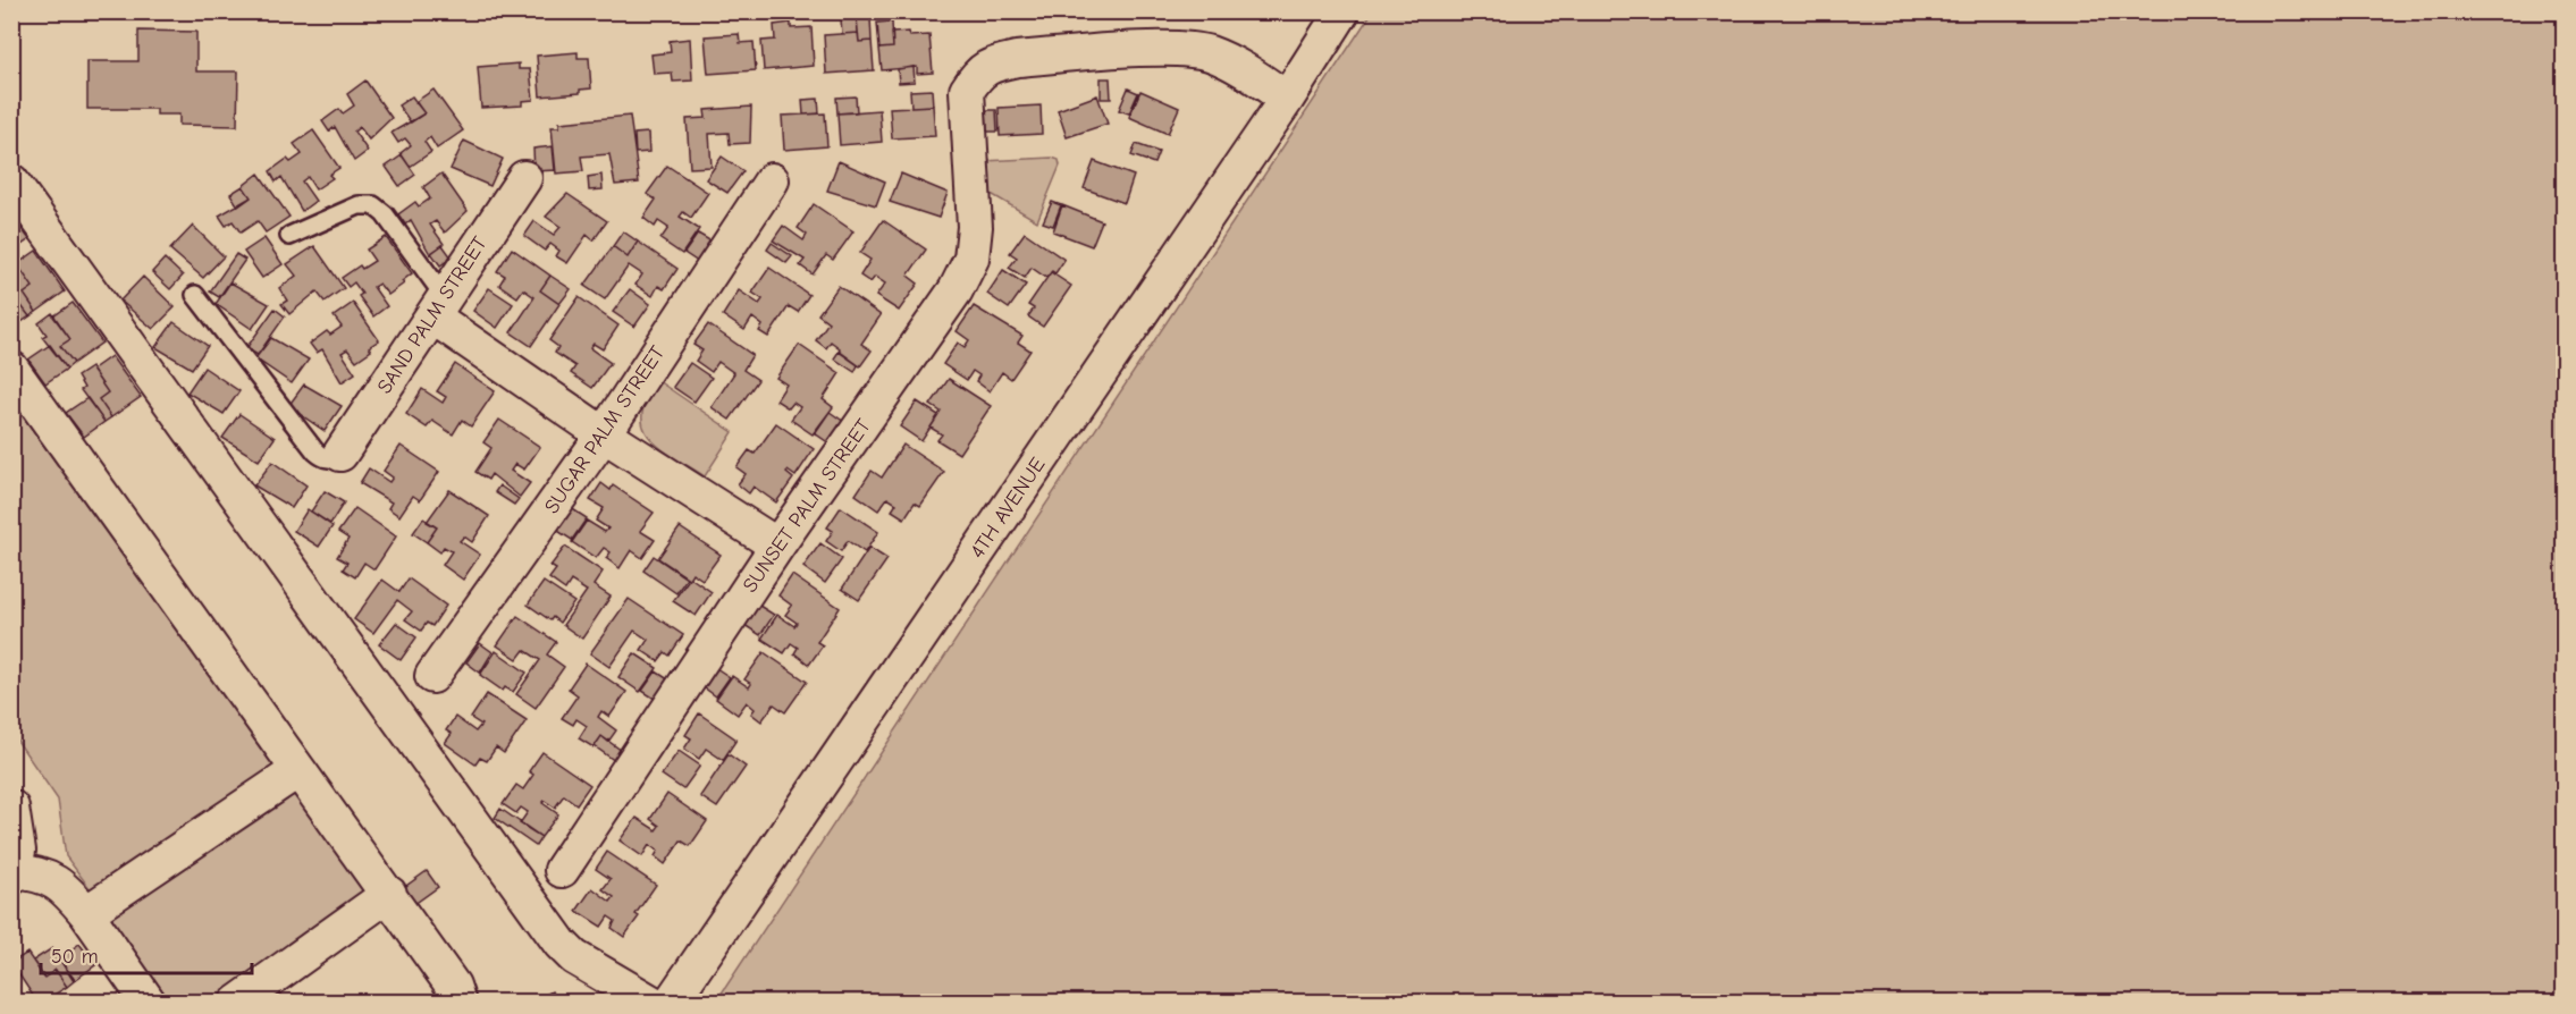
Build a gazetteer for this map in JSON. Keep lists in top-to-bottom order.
{
  "streets": {
    "street": [
      "SAND PALM STREET",
      "SUGAR PALM STREET",
      "SUNSET PALM STREET",
      "4TH AVENUE"
    ]
  },
  "crossings": [
    ["SUNSET PALM STREET", "4TH AVENUE"]
  ],
  "scale_bar": "50 m"
}
